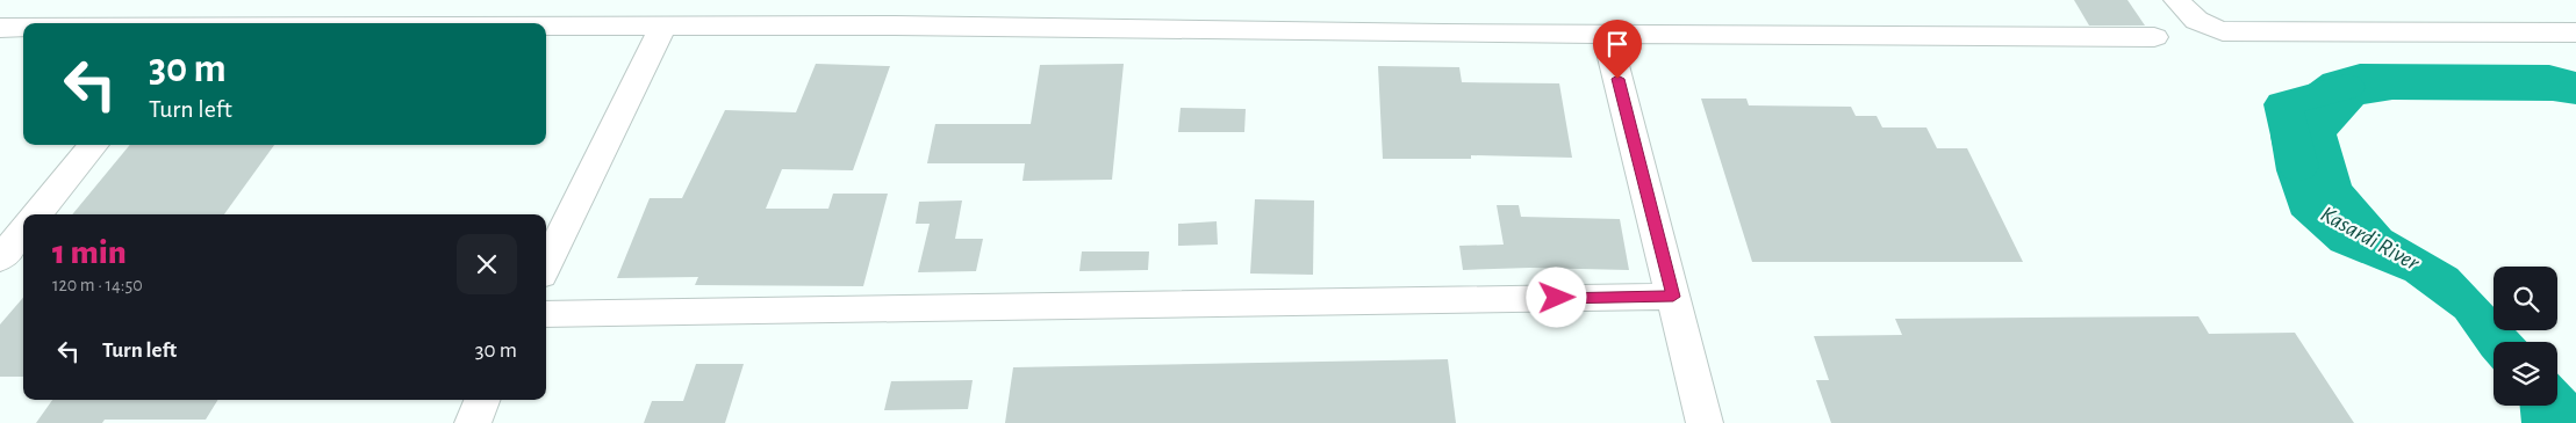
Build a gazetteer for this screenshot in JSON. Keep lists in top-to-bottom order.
{
  "water": ["Kasardi River"],
  "page": {
    "turn": ["30 m", "Turn left"],
    "heading": ["1 min", "120 m · 14:50"],
    "list": [
      {
        "name": "Turn left",
        "value": "30 m"
      }
    ]
  }
}
